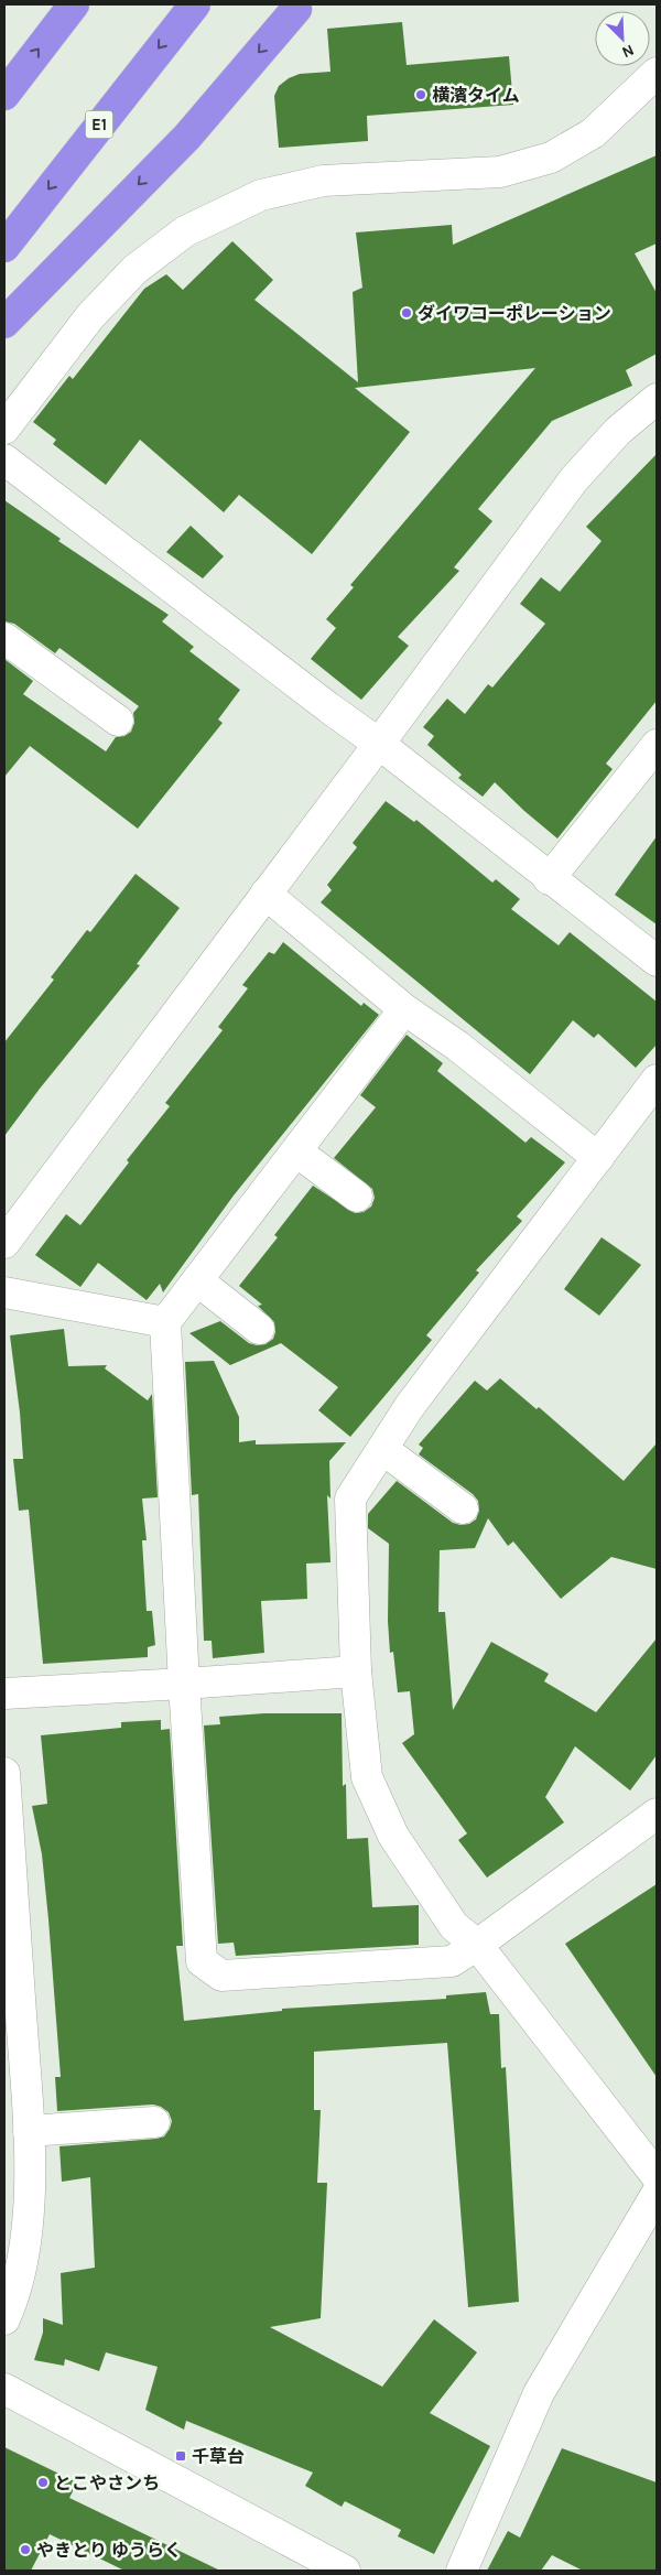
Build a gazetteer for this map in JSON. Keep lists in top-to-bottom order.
{
  "streets": {
    "highway": ["E1"]
  },
  "places": {
    "other": [
      "横濱タイム",
      "ダイワコーポレーション",
      "とこやさンち",
      "やきとり ゆうらく"
    ],
    "transit": ["千草台"]
  },
  "north": "bottom right"
}
